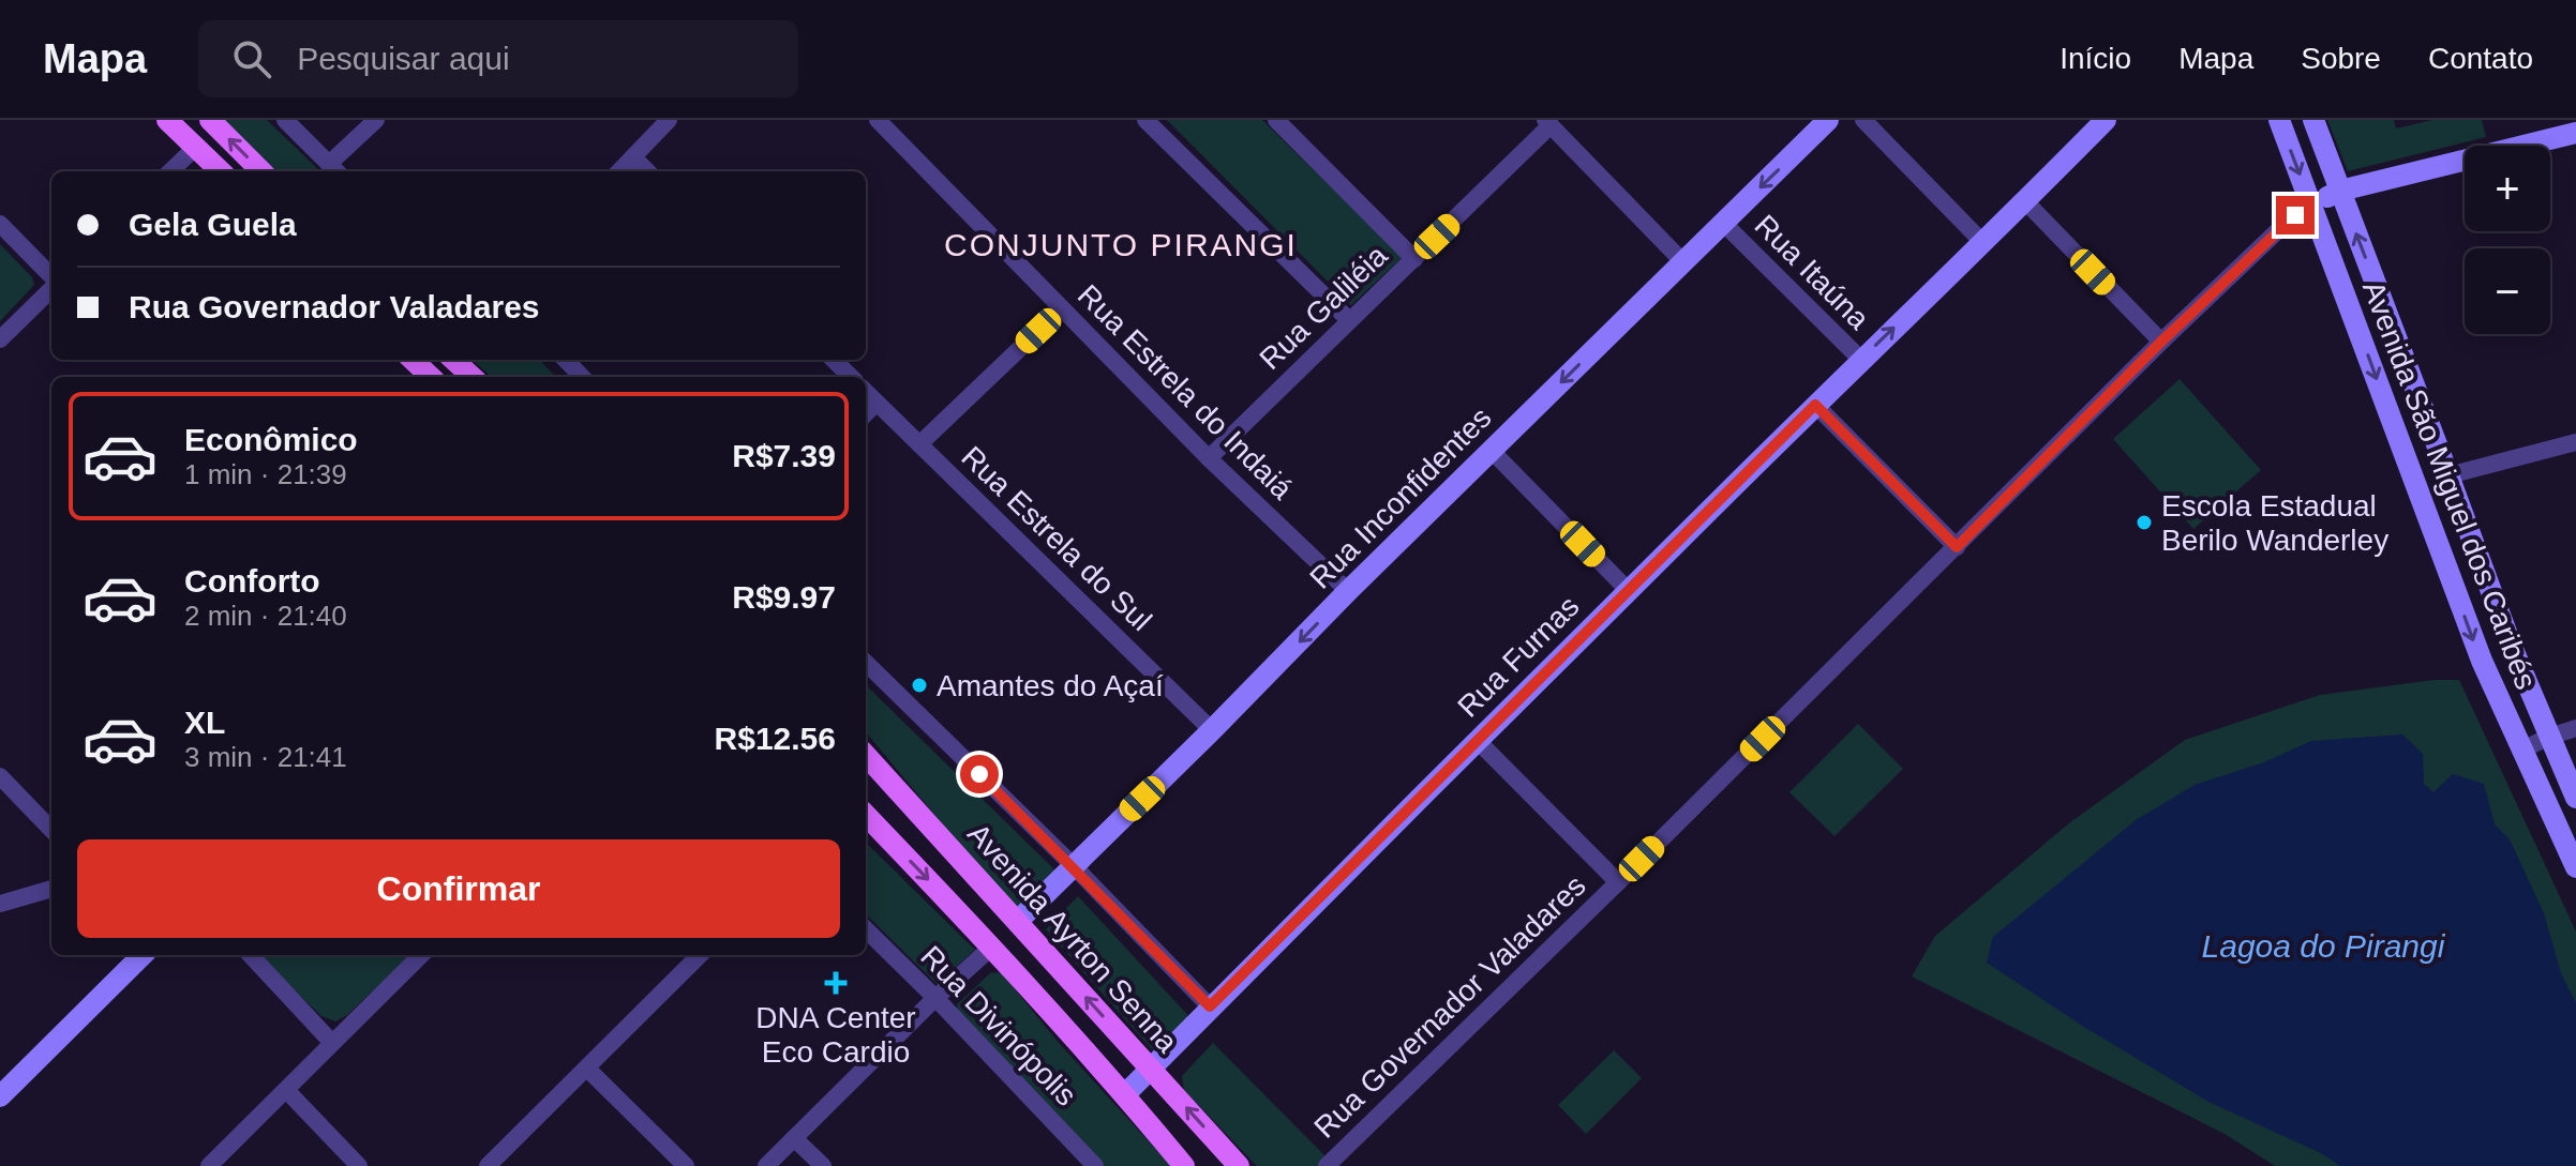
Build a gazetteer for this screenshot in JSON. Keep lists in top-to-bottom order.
{
  "streets": {
    "main road": ["Avenida Ayrton Senna"],
    "street": [
      "Rua Itaúna",
      "Rua Galiléia",
      "Rua Estrela do Indaiá",
      "Avenida São Miguel dos Caribés",
      "Rua Inconfidentes",
      "Rua Estrela do Sul",
      "Rua Furnas",
      "Rua Governador Valadares",
      "Rua Divinópolis"
    ]
  },
  "crossings": [
    ["Rua Itaúna", "Rua Inconfidentes"],
    ["Rua Itaúna", "Rua Furnas"],
    ["Rua Galiléia", "Rua Estrela do Indaiá"],
    ["Rua Estrela do Indaiá", "Rua Inconfidentes"],
    ["Avenida São Miguel dos Caribés", "Rua Governador Valadares"],
    ["Rua Inconfidentes", "Rua Estrela do Sul"],
    ["Rua Inconfidentes", "Avenida Ayrton Senna"],
    ["Rua Furnas", "Avenida Ayrton Senna"]
  ],
  "one_way": ["Rua Inconfidentes"],
  "districts": ["CONJUNTO PIRANGI"],
  "water": ["Lagoa do Pirangi"],
  "places": {
    "other": ["Escola Estadual Berilo Wanderley", "Amantes do Açaí"],
    "health": ["DNA Center Eco Cardio"]
  },
  "page": {
    "header": "Mapa",
    "search": "Pesquisar aqui",
    "nav": [
      "Início",
      "Mapa",
      "Sobre",
      "Contato"
    ],
    "map_buttons": ["+", "−"],
    "banner": ["Gela Guela", "Rua Governador Valadares"],
    "list": [
      {
        "name": "Econômico",
        "note": "1 min · 21:39",
        "value": "R$7.39"
      },
      {
        "name": "Conforto",
        "note": "2 min · 21:40",
        "value": "R$9.97"
      },
      {
        "name": "XL",
        "note": "3 min · 21:41",
        "value": "R$12.56"
      }
    ],
    "buttons": "Confirmar"
  }
}
